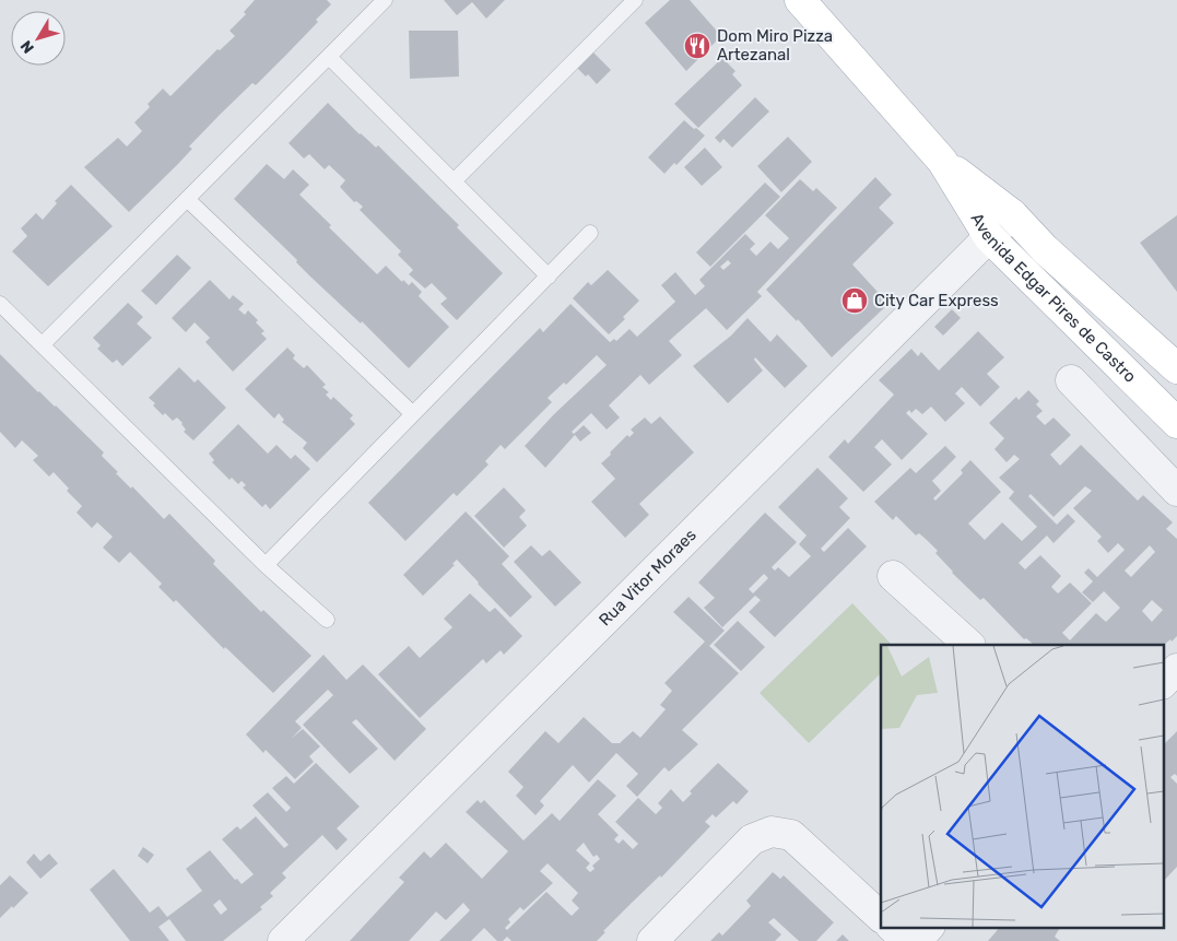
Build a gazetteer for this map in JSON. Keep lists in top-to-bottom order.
{
  "streets": {
    "main road": ["Avenida Edgar Pires de Castro"],
    "street": ["Rua Vitor Moraes"]
  },
  "crossings": [
    ["Avenida Edgar Pires de Castro", "Rua Vitor Moraes"]
  ],
  "places": {
    "restaurant": ["Dom Miro Pizza Artezanal"],
    "shop": ["City Car Express"]
  },
  "north": "bottom left"
}
